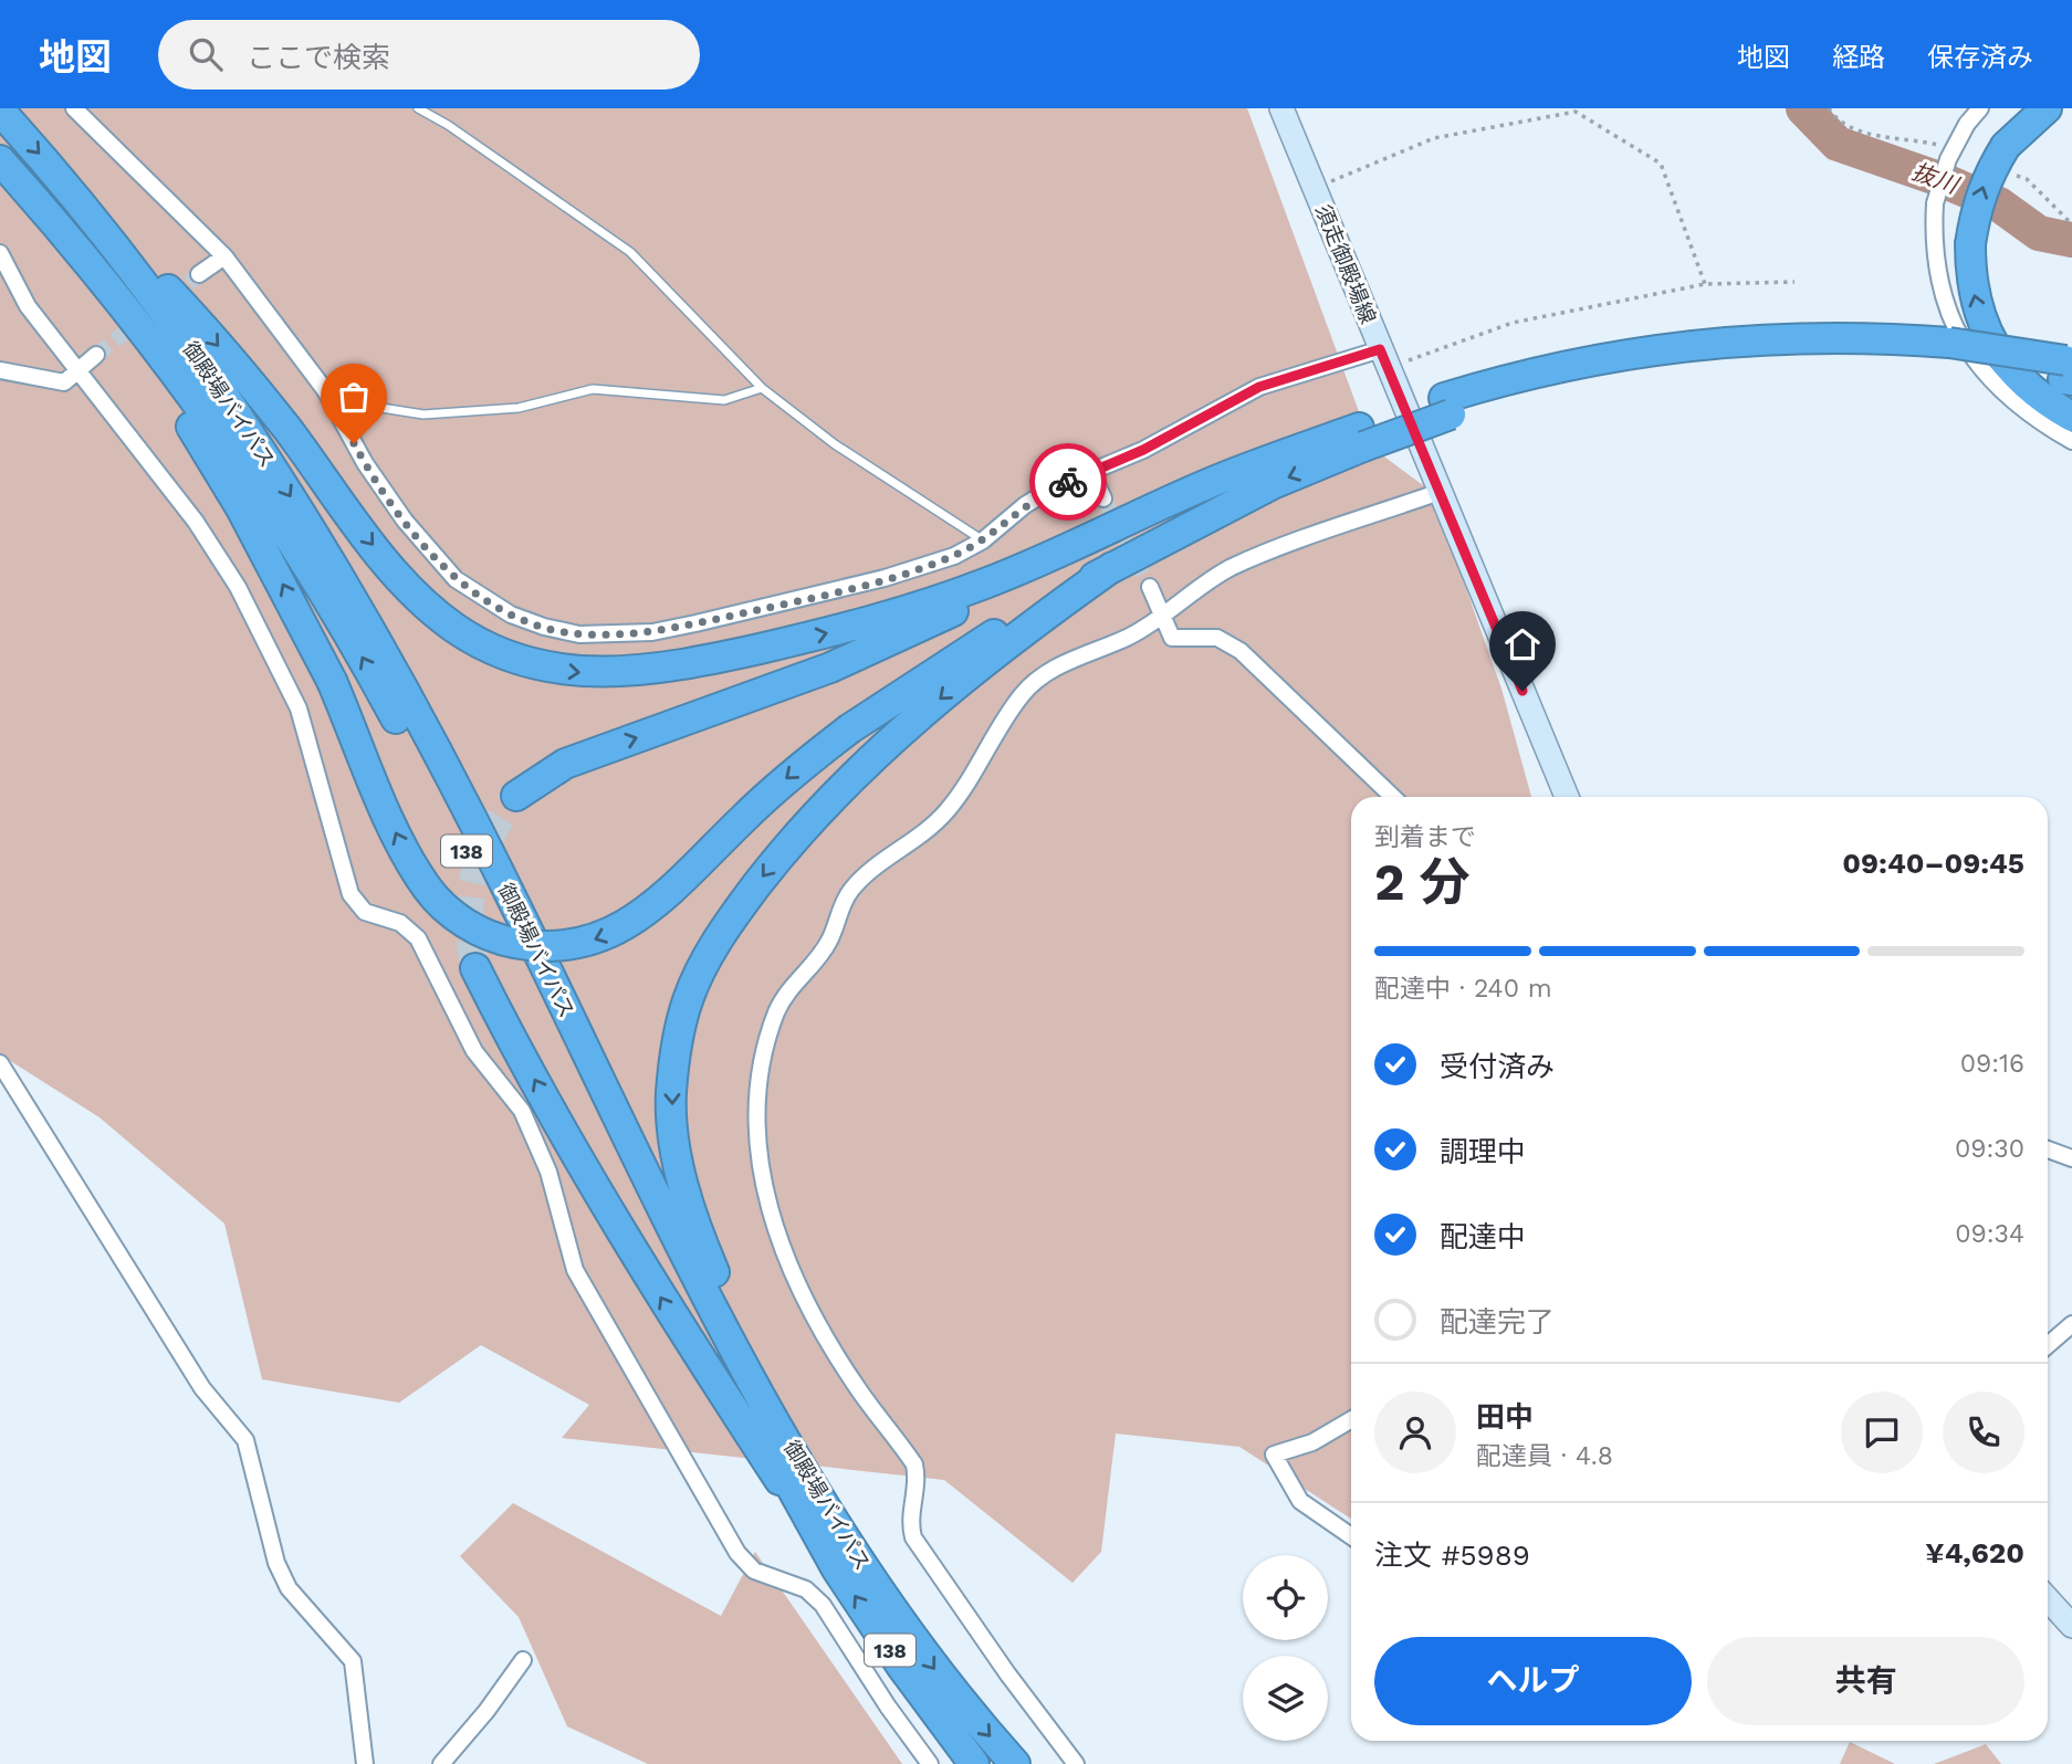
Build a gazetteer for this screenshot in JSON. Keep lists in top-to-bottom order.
{
  "streets": {
    "highway": ["御殿場バイパス", "138"],
    "main road": ["須走御殿場線"]
  },
  "water": ["抜川"],
  "page": {
    "header": "地図",
    "search": "ここで検索",
    "nav": ["地図", "経路", "保存済み"],
    "heading": ["2 分", "到着まで", "09:40–09:45"],
    "panel": [
      "田中",
      "配達員 · 4.8",
      "注文 #5989",
      "¥4,620"
    ],
    "bar": "配達中 · 240 m",
    "list": [
      ["受付済み", "09:16"],
      ["調理中", "09:30"],
      ["配達中", "09:34"],
      "配達完了"
    ],
    "buttons": ["ヘルプ", "共有"]
  }
}
